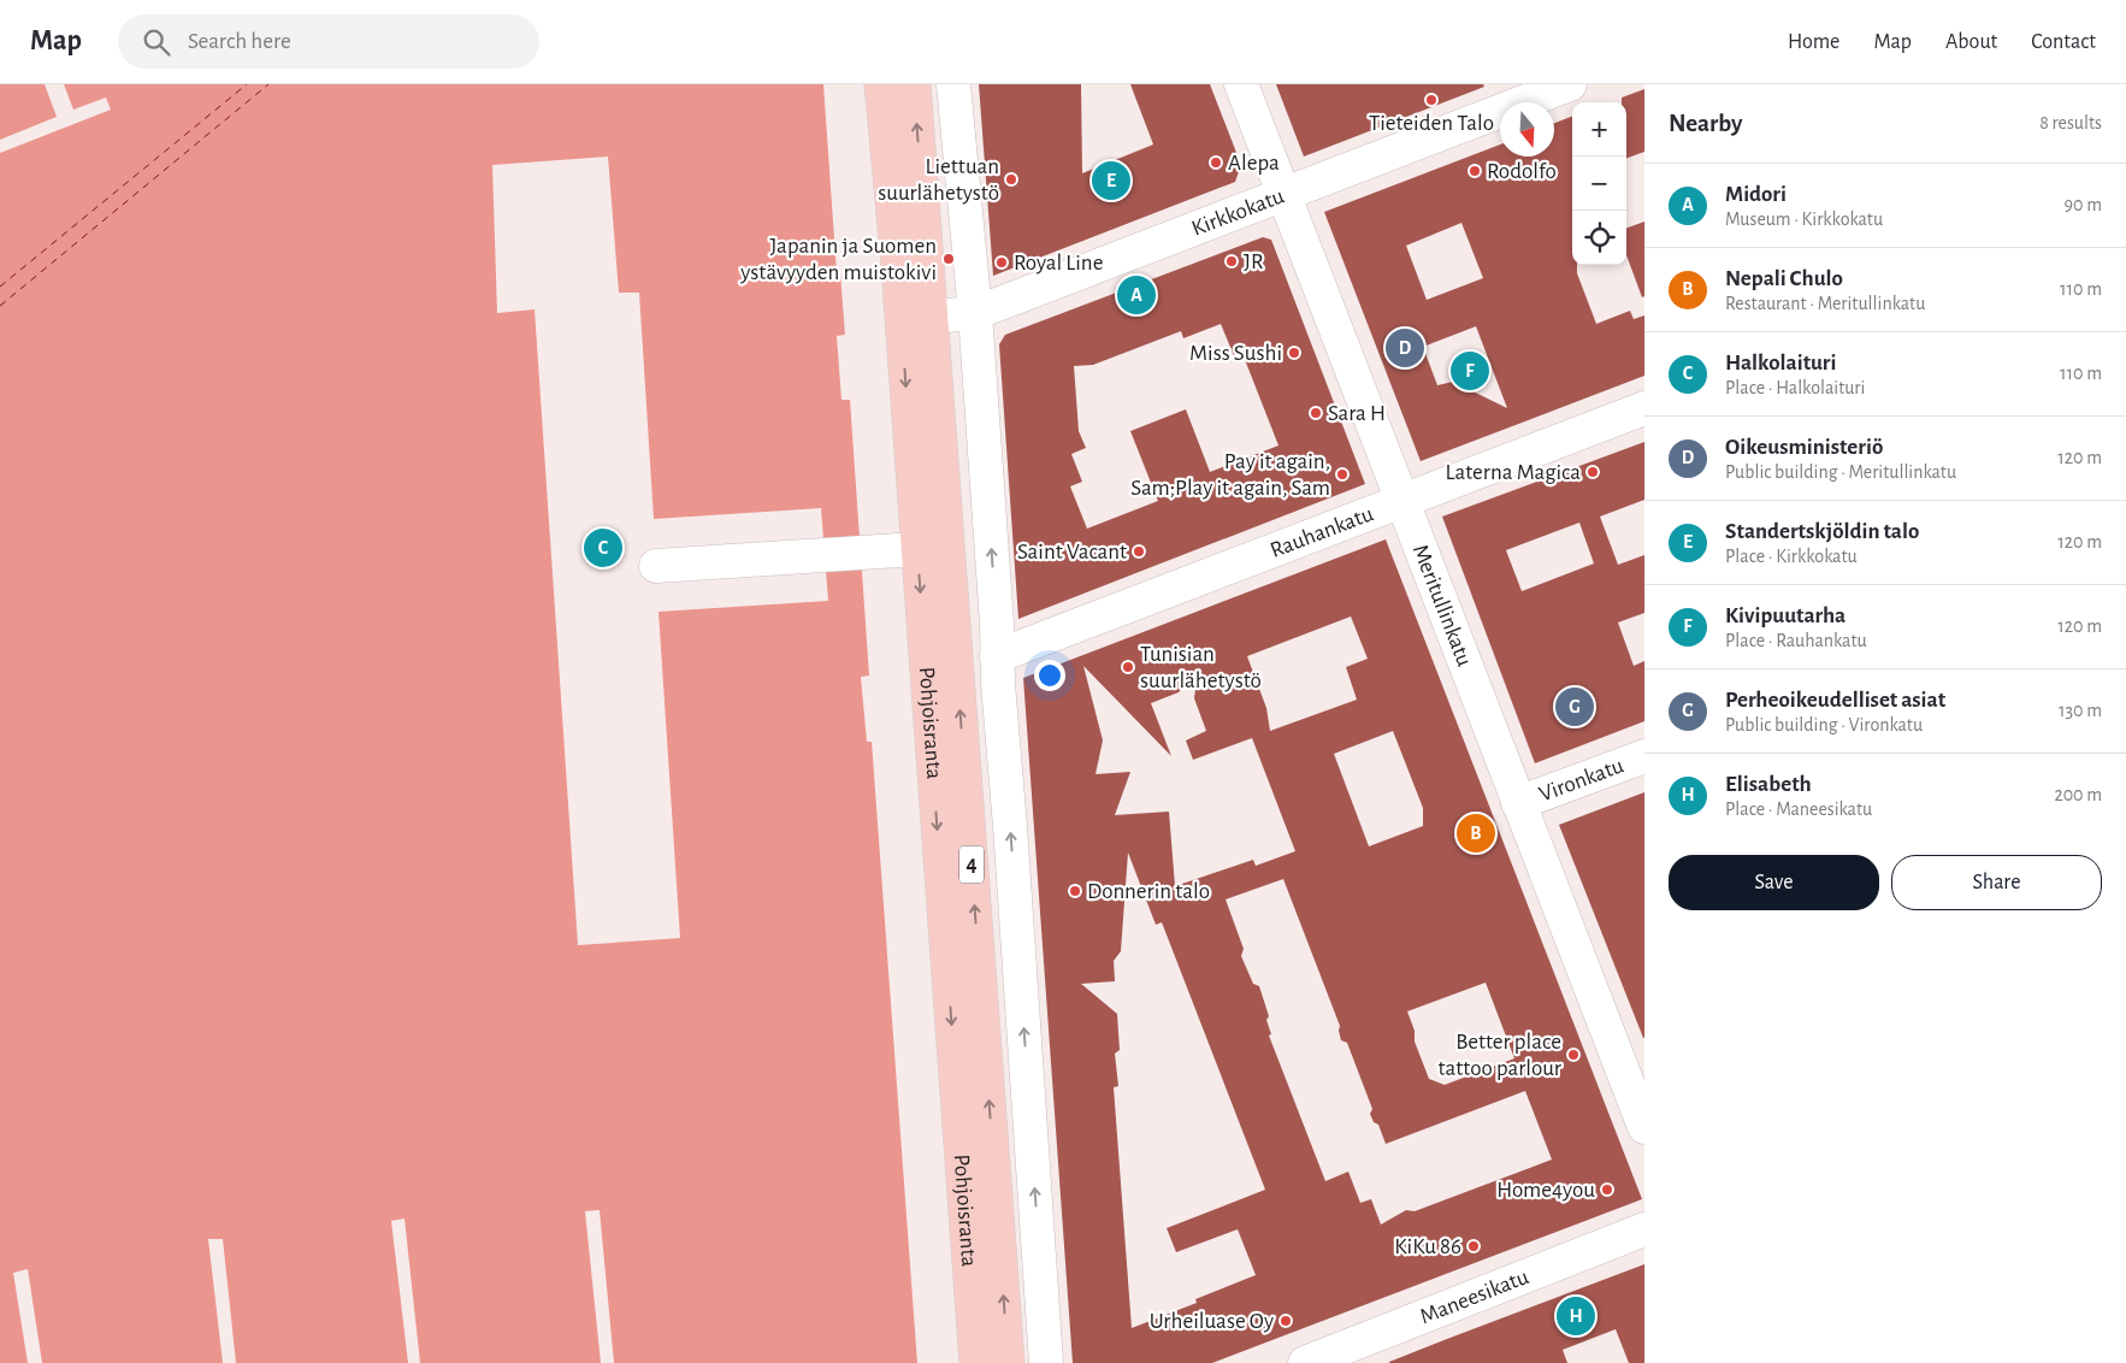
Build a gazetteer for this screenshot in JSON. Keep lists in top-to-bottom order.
{
  "streets": {
    "main road": ["Pohjoisranta", "4"],
    "street": [
      "Kirkkokatu",
      "Rauhankatu",
      "Meritullinkatu",
      "Vironkatu",
      "Maneesikatu"
    ]
  },
  "crossings": [
    ["Kirkkokatu", "Meritullinkatu"],
    ["Kirkkokatu", "Pohjoisranta"],
    ["Rauhankatu", "Meritullinkatu"],
    ["Meritullinkatu", "Vironkatu"]
  ],
  "places": [
    "Tieteiden Talo",
    "Alepa",
    "Rodolfo",
    "Liettuan suurlähetystö",
    "Japanin ja Suomen ystävyyden muistokivi",
    "JR",
    "Royal Line",
    "Miss Sushi",
    "Sara H",
    "Laterna Magica",
    "Pay it again, Sam;Play it again, Sam",
    "Saint Vacant",
    "Tunisian suurlähetystö",
    "Donnerin talo",
    "Better place tattoo parlour",
    "Home4you",
    "KiKu 86",
    "Urheiluase Oy"
  ],
  "north": "bottom",
  "page": {
    "header": "Map",
    "search": "Search here",
    "nav": [
      "Home",
      "Map",
      "About",
      "Contact"
    ],
    "heading": ["Nearby", "8 results"],
    "map_buttons": ["+", "−"],
    "pins": [
      "E",
      "A",
      "D",
      "F",
      "C",
      "G",
      "B",
      "H"
    ],
    "list": [
      {
        "mark": "A",
        "name": "Midori",
        "note": "Museum · Kirkkokatu",
        "value": "90 m"
      },
      {
        "mark": "B",
        "name": "Nepali Chulo",
        "note": "Restaurant · Meritullinkatu",
        "value": "110 m"
      },
      {
        "mark": "C",
        "name": "Halkolaituri",
        "note": "Place · Halkolaituri",
        "value": "110 m"
      },
      {
        "mark": "D",
        "name": "Oikeusministeriö",
        "note": "Public building · Meritullinkatu",
        "value": "120 m"
      },
      {
        "mark": "E",
        "name": "Standertskjöldin talo",
        "note": "Place · Kirkkokatu",
        "value": "120 m"
      },
      {
        "mark": "F",
        "name": "Kivipuutarha",
        "note": "Place · Rauhankatu",
        "value": "120 m"
      },
      {
        "mark": "G",
        "name": "Perheoikeudelliset asiat",
        "note": "Public building · Vironkatu",
        "value": "130 m"
      },
      {
        "mark": "H",
        "name": "Elisabeth",
        "note": "Place · Maneesikatu",
        "value": "200 m"
      }
    ],
    "buttons": ["Save", "Share"]
  }
}
